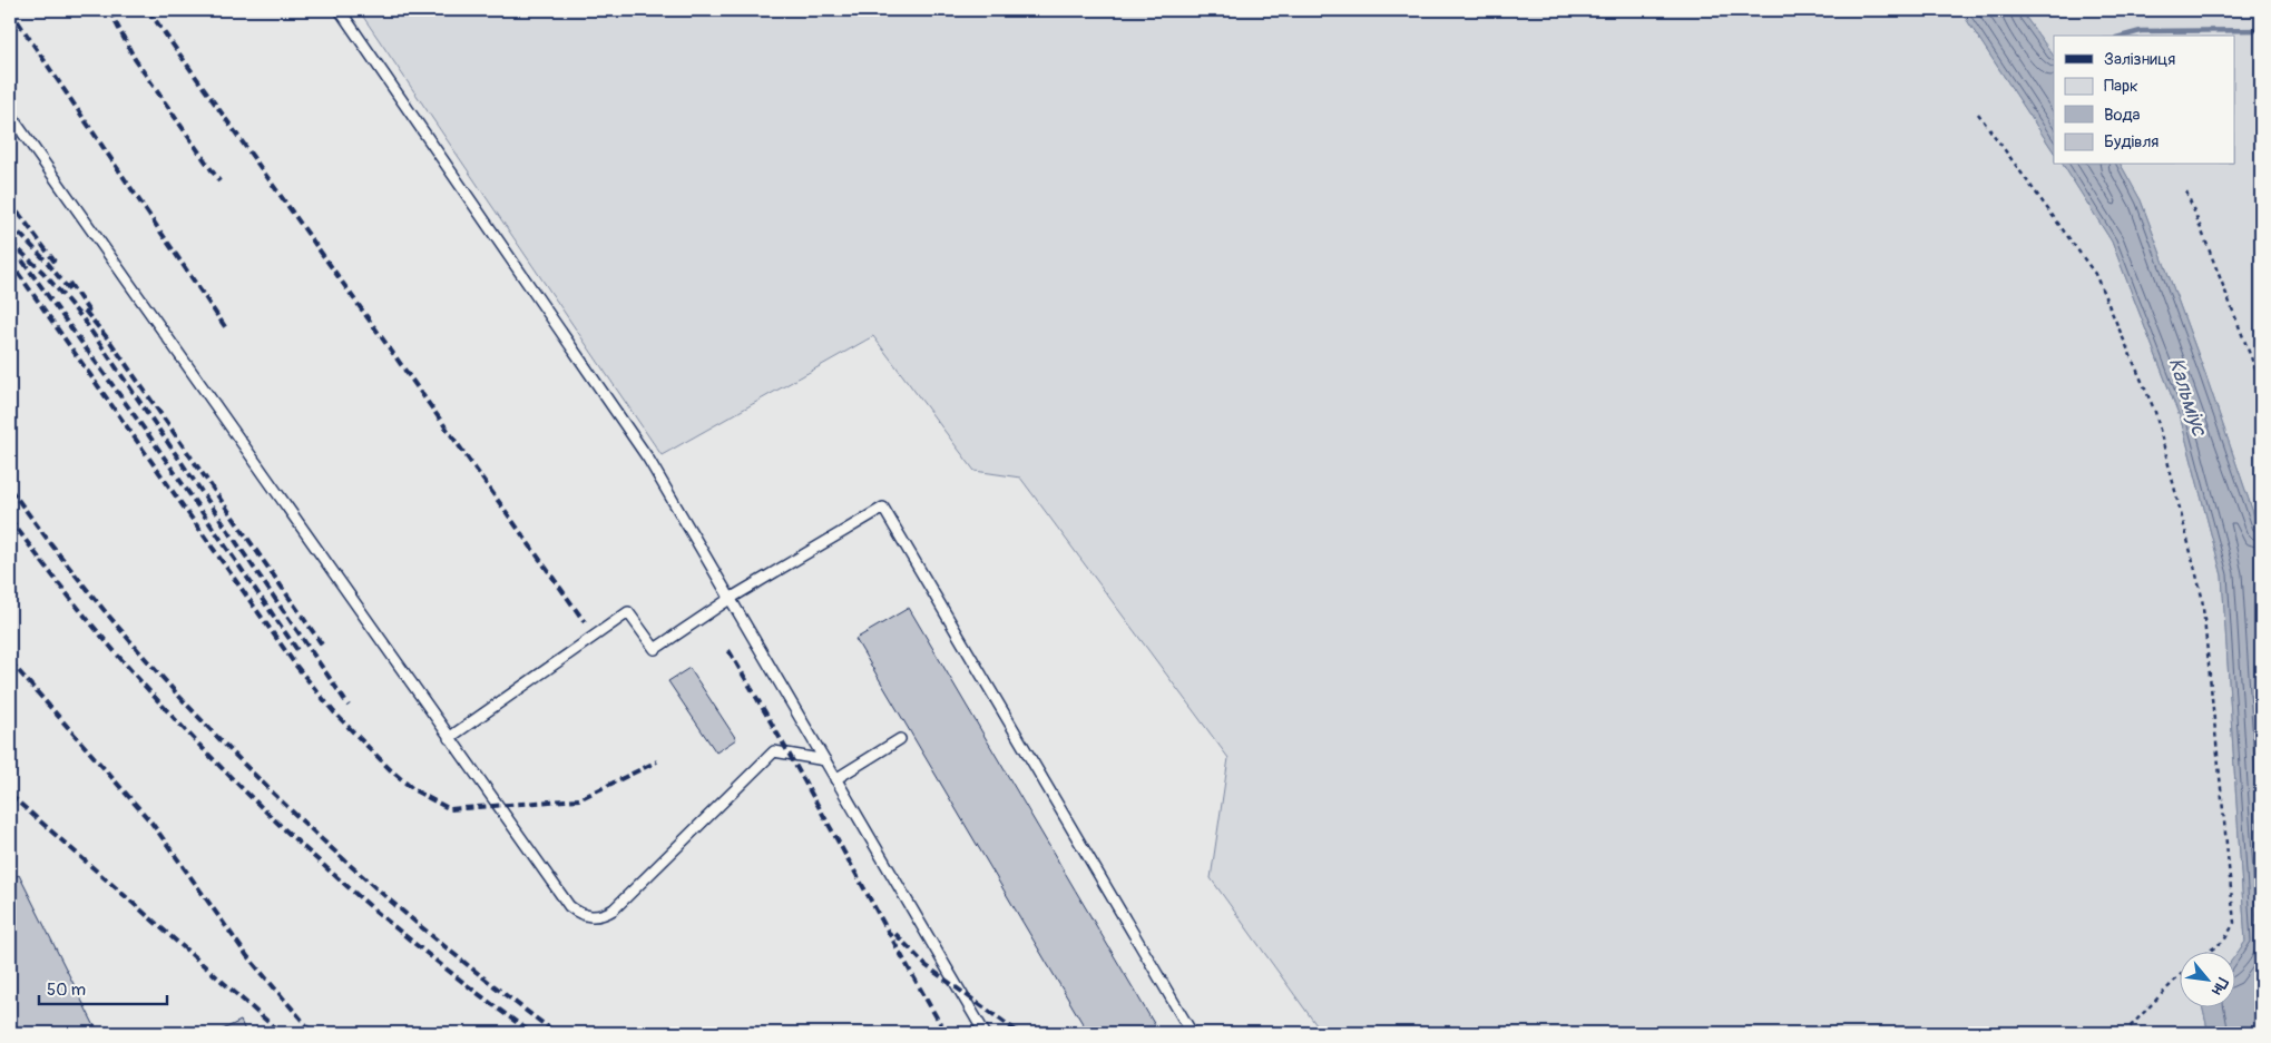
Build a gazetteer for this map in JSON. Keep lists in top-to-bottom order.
{
  "water": ["Кальміус"],
  "legend": [
    "Залізниця",
    "Парк",
    "Вода",
    "Будівля"
  ],
  "scale_bar": "50 m",
  "north": "bottom right"
}
